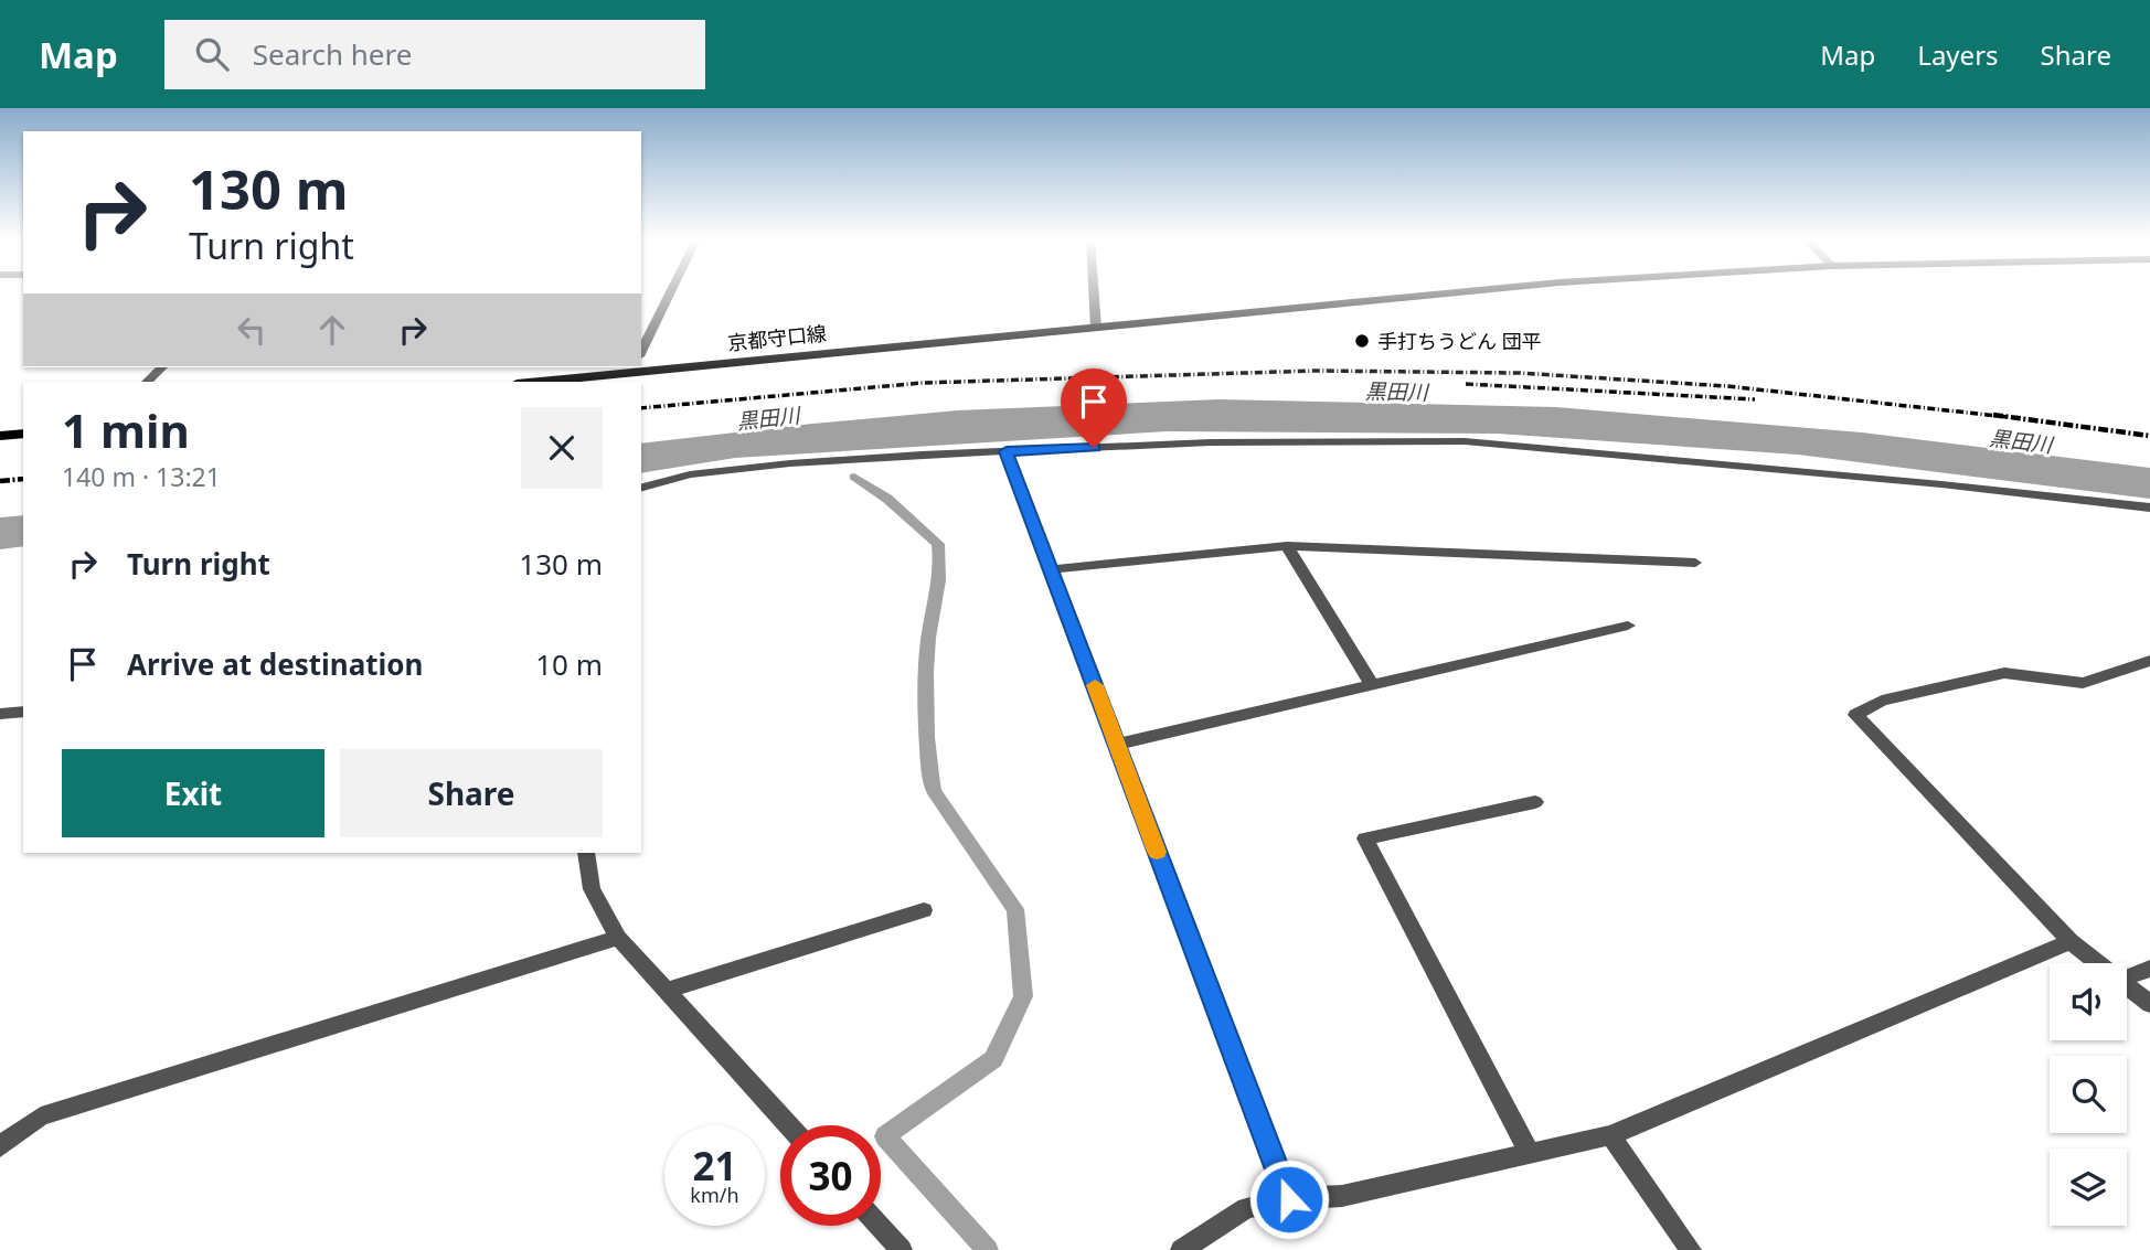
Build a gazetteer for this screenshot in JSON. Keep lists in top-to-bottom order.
{
  "streets": {
    "main road": ["京都守口線"]
  },
  "water": ["黒田川"],
  "places": ["手打ちうどん 団平"],
  "page": {
    "header": "Map",
    "search": "Search here",
    "nav": ["Map", "Layers", "Share"],
    "turn": ["130 m", "Turn right"],
    "heading": ["1 min", "140 m · 13:21"],
    "list": [
      {
        "name": "Turn right",
        "value": "130 m"
      },
      {
        "name": "Arrive at destination",
        "value": "10 m"
      }
    ],
    "buttons": ["Exit", "Share"],
    "speed": "21 km/h",
    "limit": "30"
  }
}
